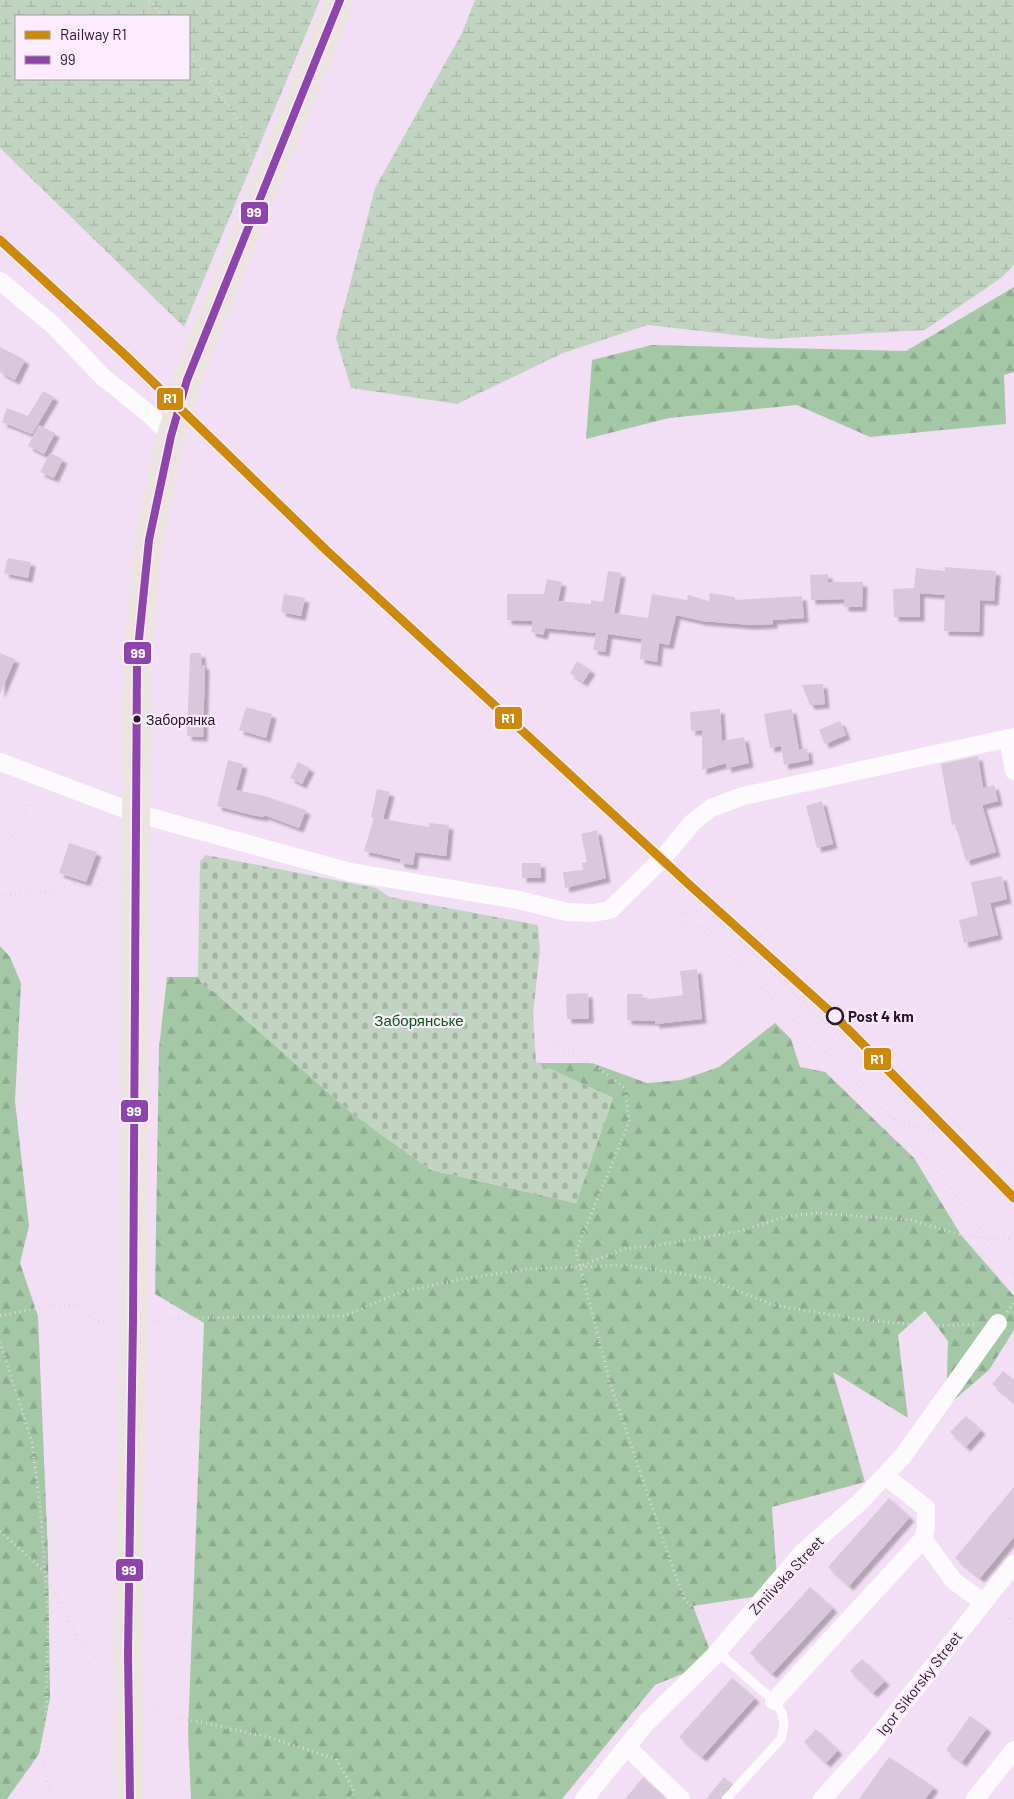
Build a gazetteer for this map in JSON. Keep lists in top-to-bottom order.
{
  "streets": {
    "street": ["Zmiivska Street", "Igor Sikorsky Street"]
  },
  "parks": ["Заборянське"],
  "places": ["Заборянка", "Post 4 km"],
  "lines": ["transit line 99", "rail line R1"],
  "legend": ["Railway R1", "99"]
}
